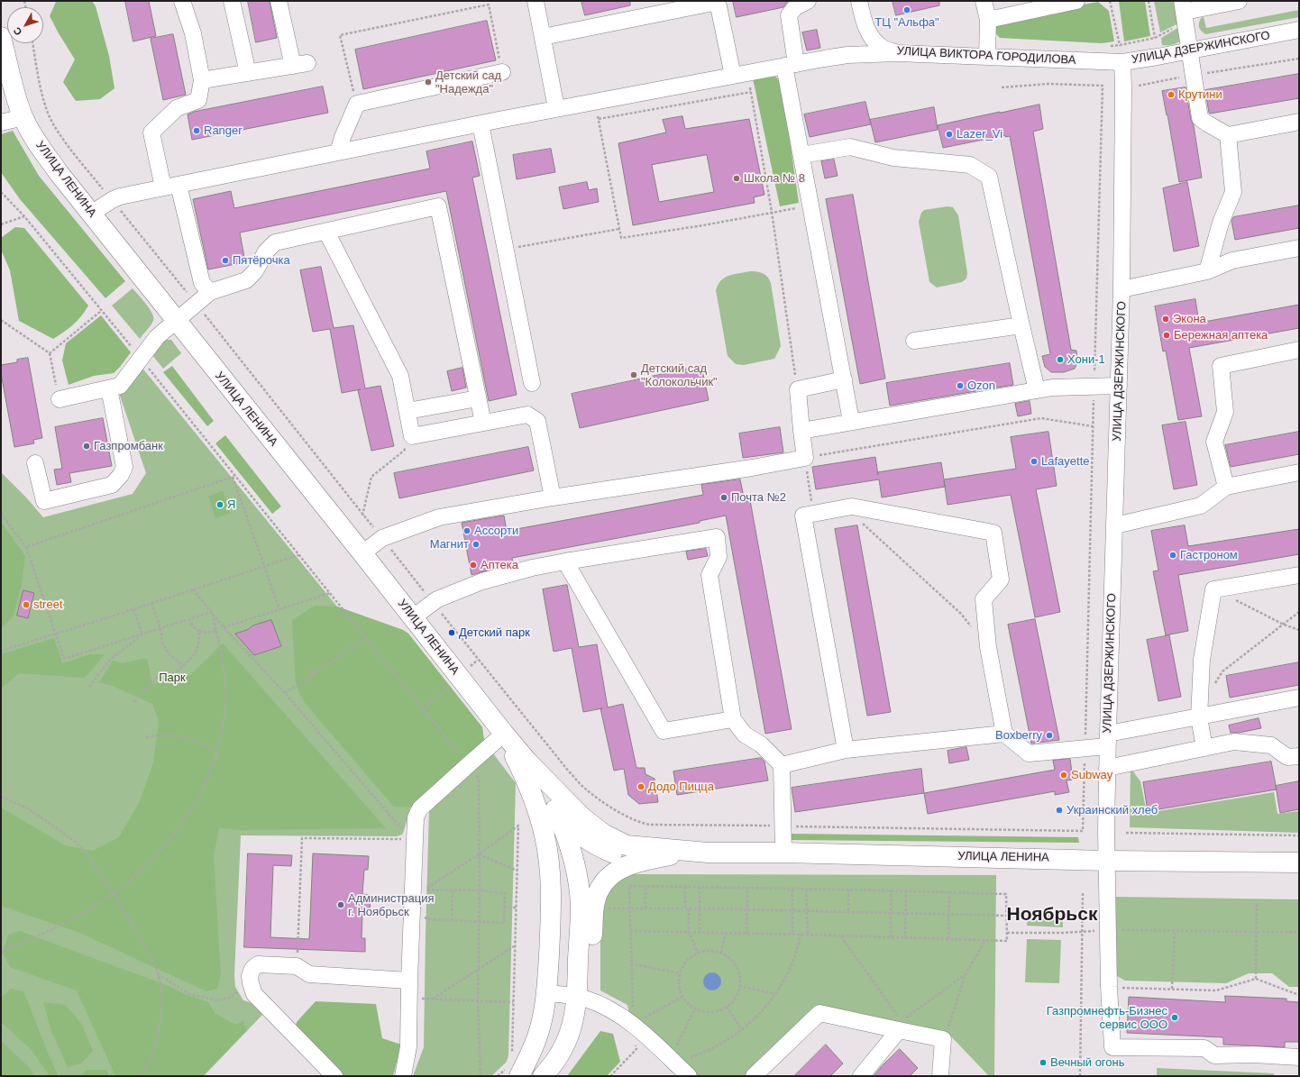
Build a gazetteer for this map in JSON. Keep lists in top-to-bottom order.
{
  "streets": {
    "main road": ["УЛИЦА ЛЕНИНА"],
    "street": ["УЛИЦА ДЗЕРЖИНСКОГО", "УЛИЦА ВИКТОРА ГОРОДИЛОВА"]
  },
  "crossings": [
    ["УЛИЦА ДЗЕРЖИНСКОГО", "УЛИЦА ВИКТОРА ГОРОДИЛОВА"],
    ["УЛИЦА ДЗЕРЖИНСКОГО", "УЛИЦА ЛЕНИНА"]
  ],
  "districts": ["Ноябрьск"],
  "parks": ["Парк"],
  "places": [
    "ТЦ \"Альфа\"",
    "Детский сад \"Надежда\"",
    "Крутини",
    "Ranger",
    "Lazer_Vi",
    "Школа № 8",
    "Пятёрочка",
    "Экона",
    "Бережная аптека",
    "Хони-1",
    "Детский сад \"Колокольчик\"",
    "Ozon",
    "Газпромбанк",
    "Lafayette",
    "Почта №2",
    "Я",
    "Ассорти",
    "Магнит",
    "Гастроном",
    "Аптека",
    "street",
    "Детский парк",
    "Boxberry",
    "Subway",
    "Додо Пицца",
    "Украинский хлеб",
    "Администрация г. Ноябрьск",
    "Газпромнефть-Бизнес сервис ООО",
    "Вечный огонь"
  ],
  "north": "bottom left"
}
